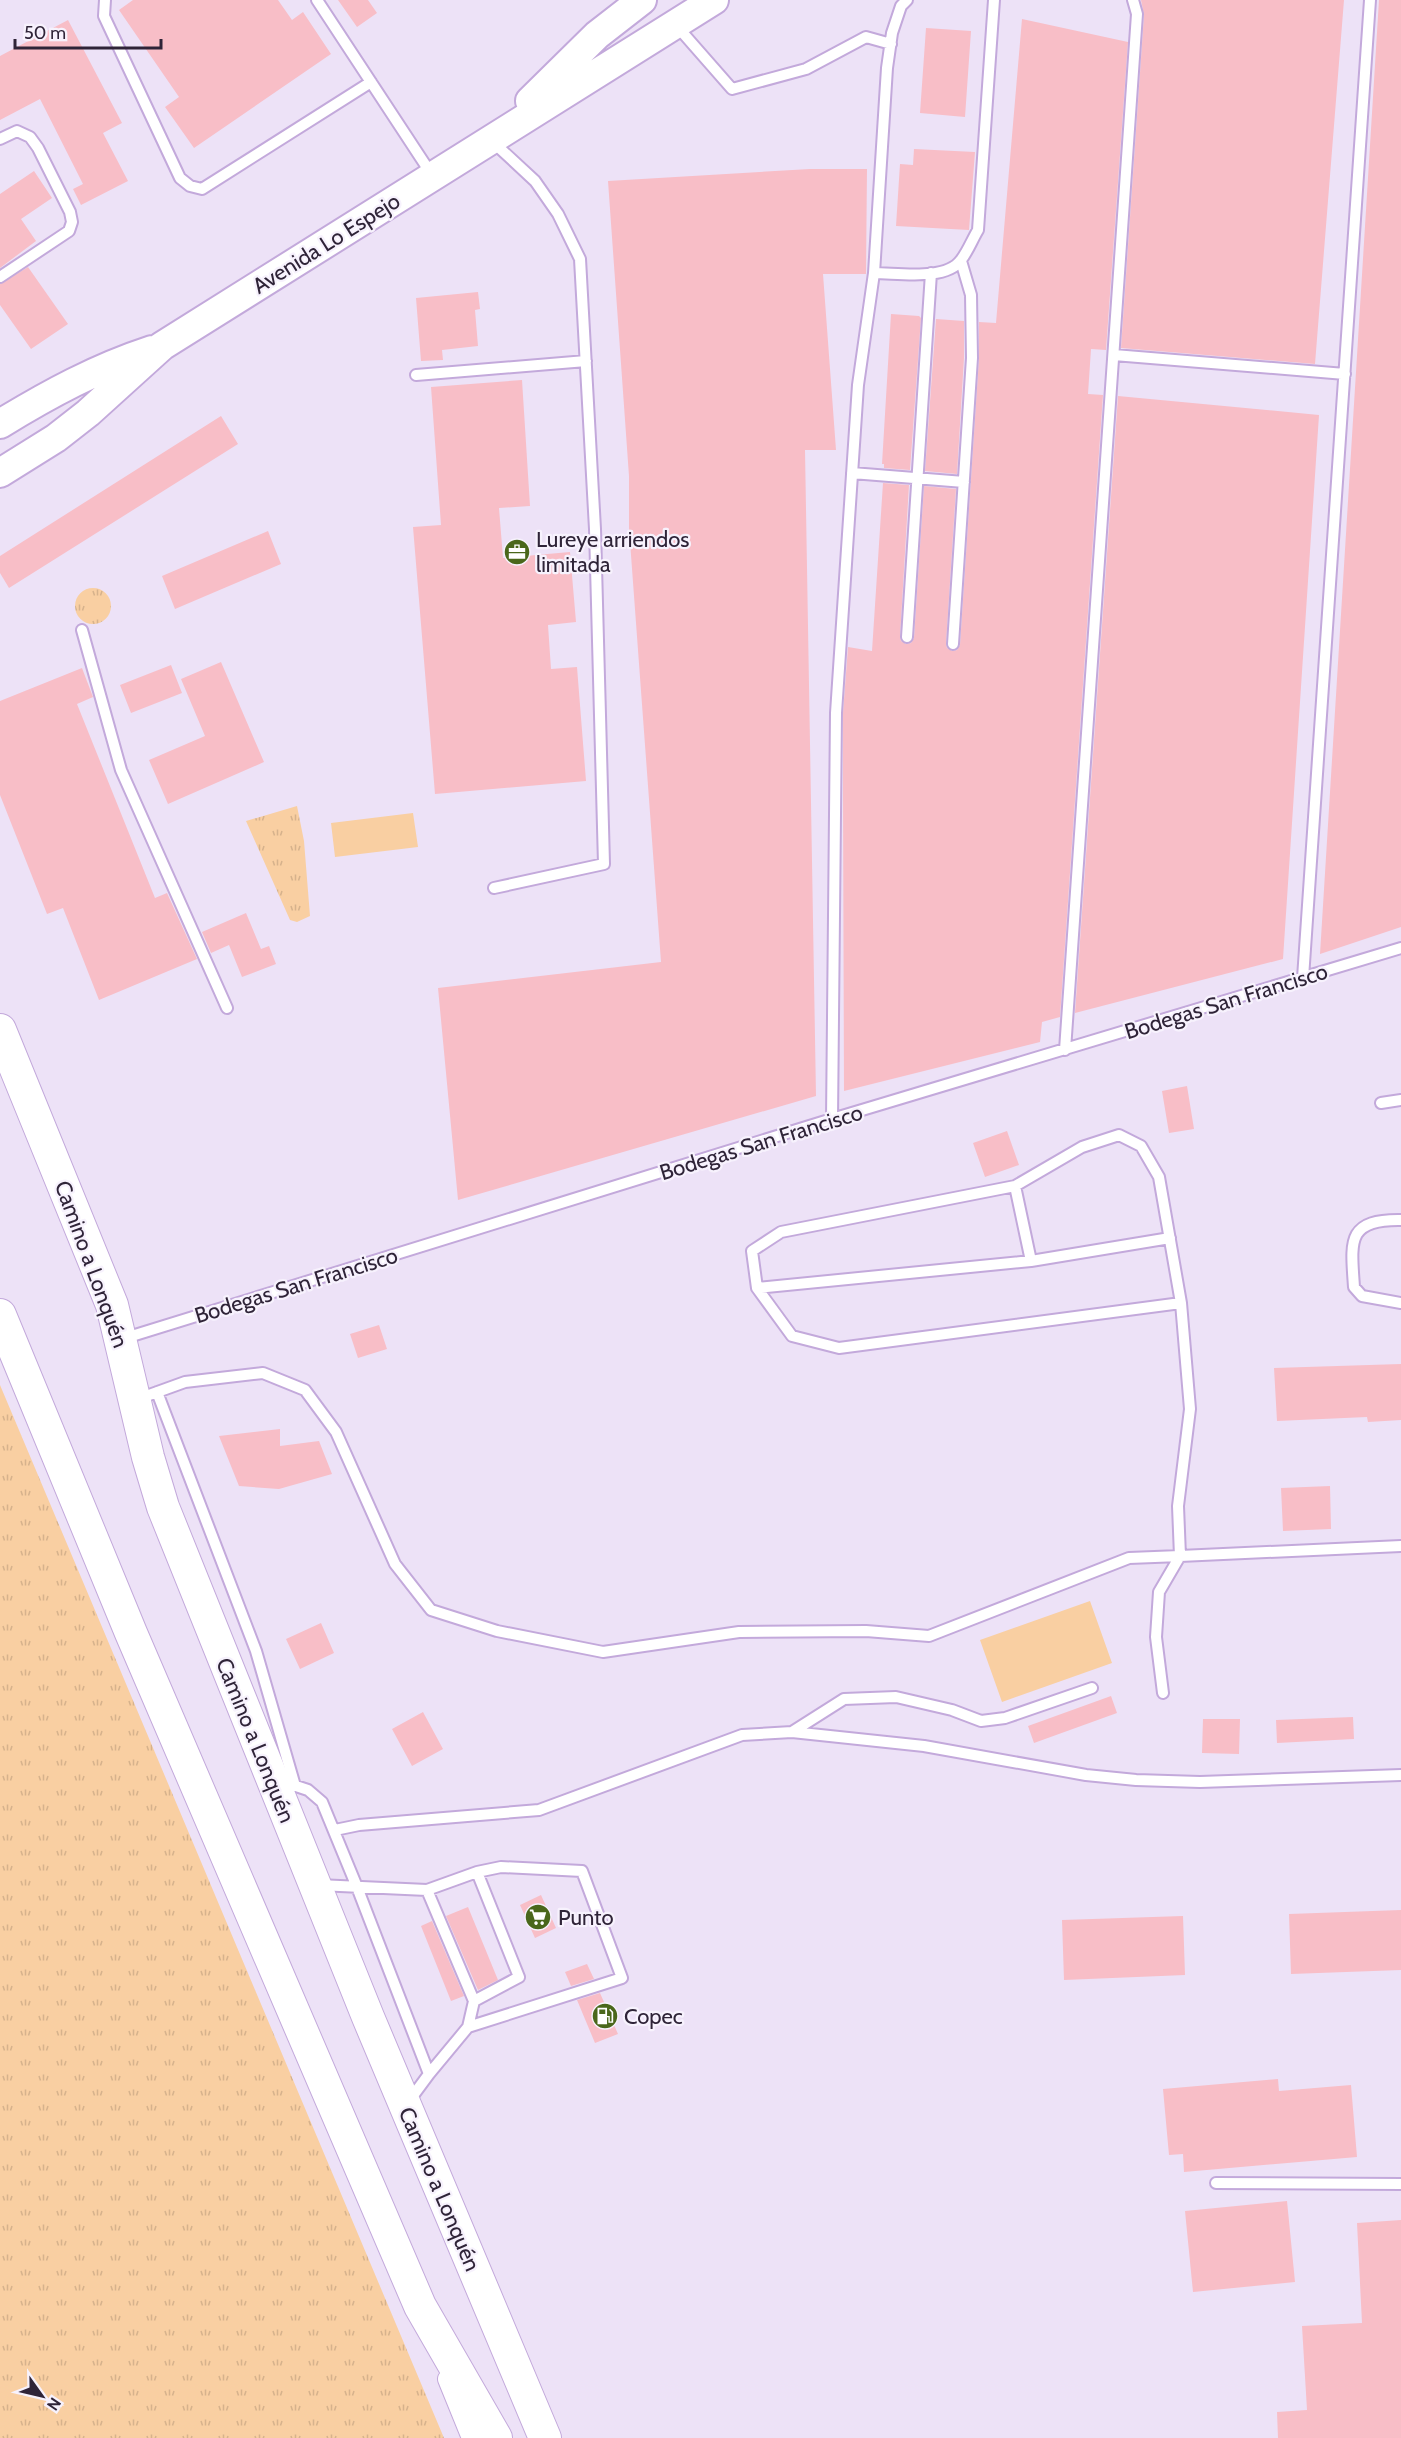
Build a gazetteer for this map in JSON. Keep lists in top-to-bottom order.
{
  "streets": {
    "main road": ["Avenida Lo Espejo", "Camino a Lonquén"],
    "lane": ["Bodegas San Francisco"]
  },
  "crossings": [
    ["Bodegas San Francisco", "Camino a Lonquén"]
  ],
  "places": {
    "office": ["Lureye arriendos limitada"],
    "supermarket": ["Punto"],
    "fuel station": ["Copec"]
  },
  "scale_bar": "50 m",
  "north": "bottom right"
}
